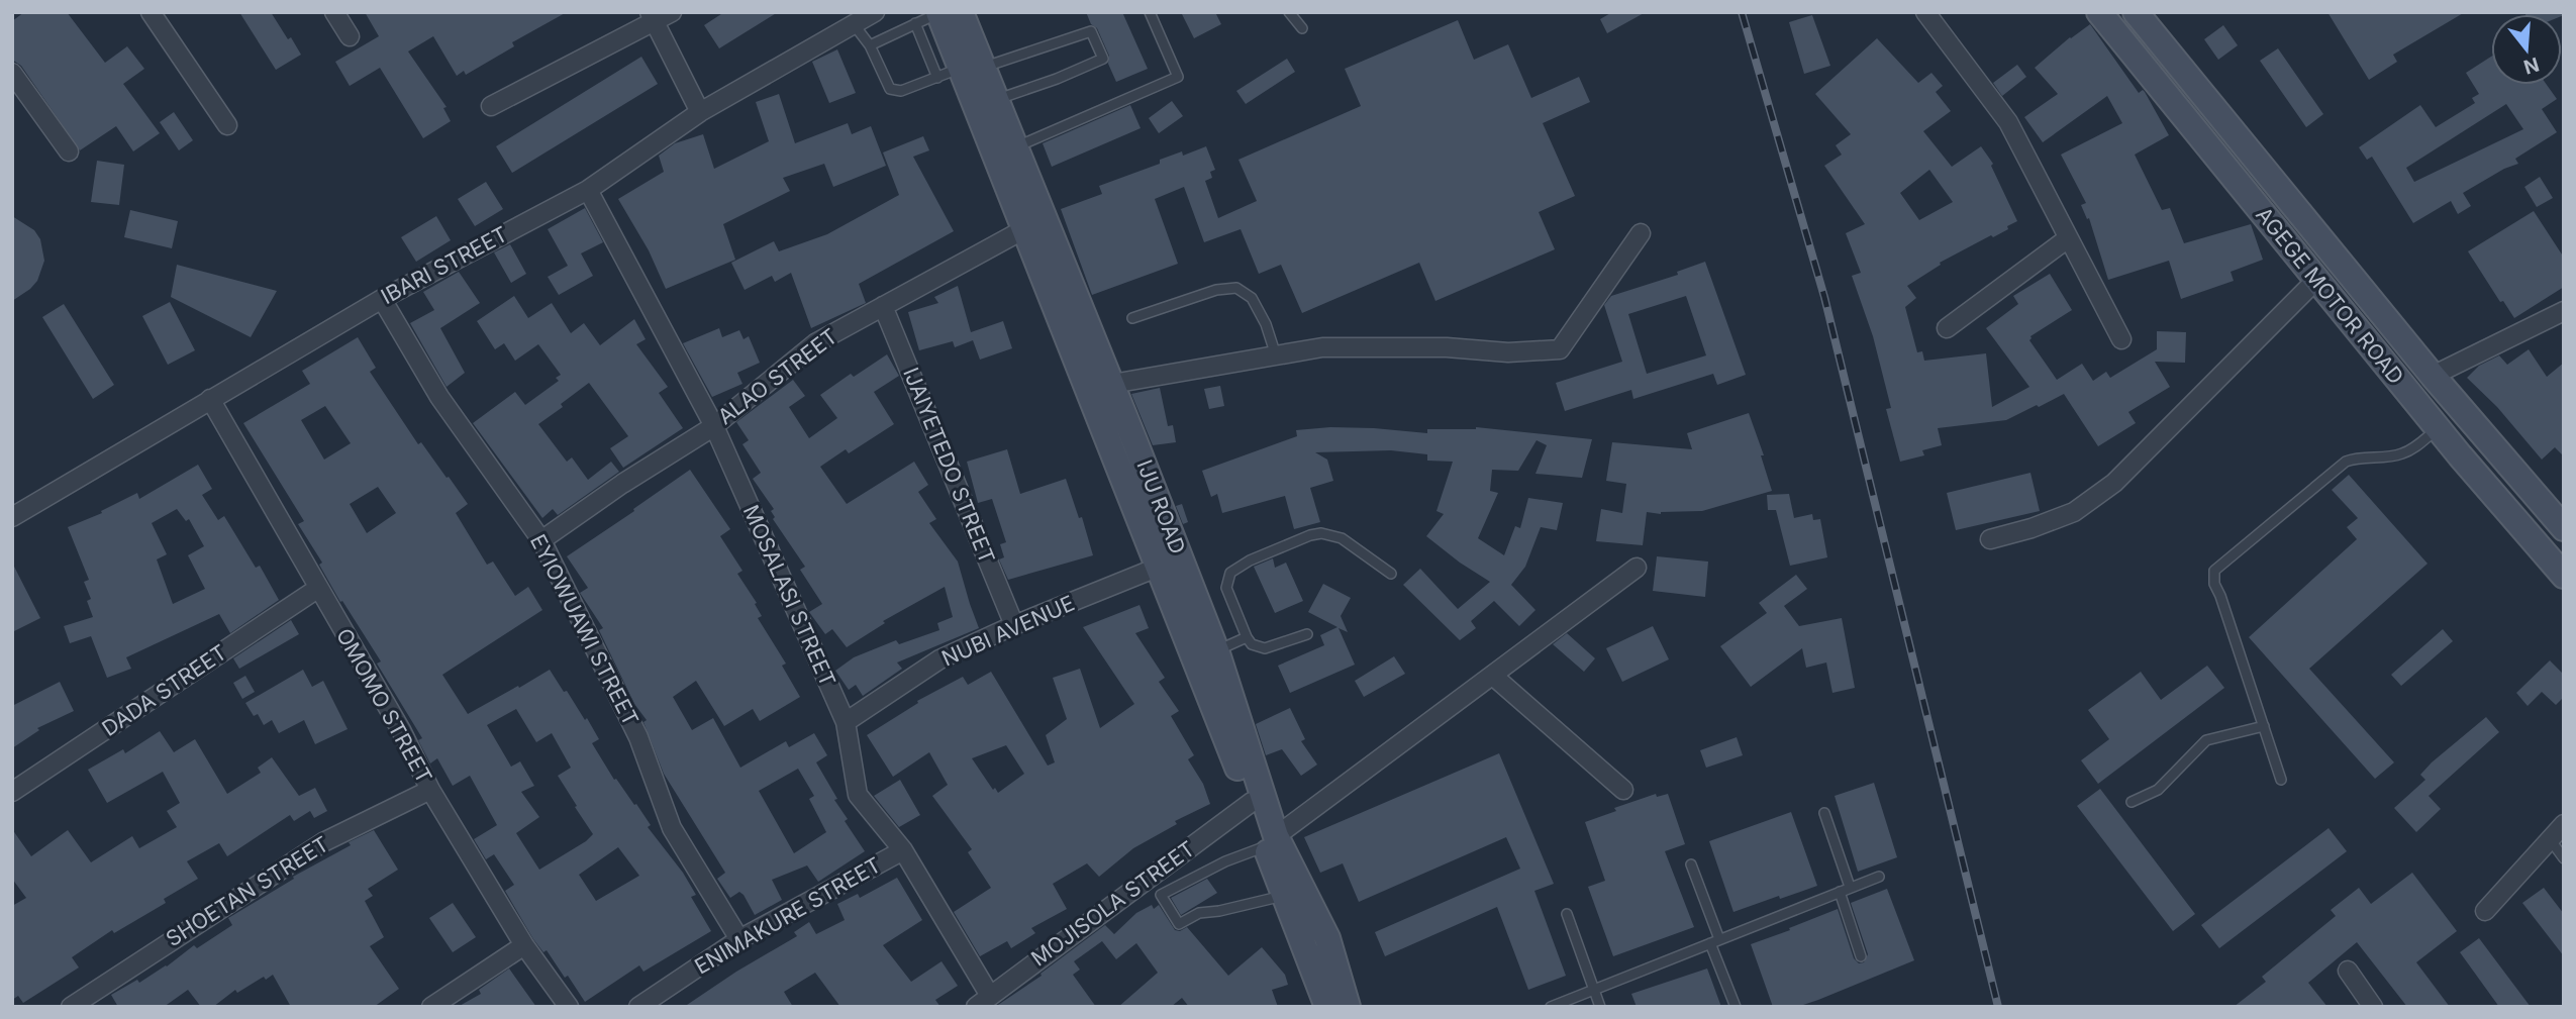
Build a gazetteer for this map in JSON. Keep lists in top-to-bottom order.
{
  "streets": {
    "main road": ["AGEGE MOTOR ROAD", "IJU ROAD"],
    "street": [
      "IBARI STREET",
      "ALAO STREET",
      "IJAIYETEDO STREET",
      "MOSALASI STREET",
      "EYIOWUAWI STREET",
      "NUBI AVENUE",
      "DADA STREET",
      "OMOMO STREET",
      "SHOETAN STREET",
      "MOJISOLA STREET",
      "ENIMAKURE STREET"
    ]
  },
  "crossings": [
    ["IBARI STREET", "MOSALASI STREET"],
    ["IBARI STREET", "EYIOWUAWI STREET"],
    ["IBARI STREET", "OMOMO STREET"],
    ["ALAO STREET", "IJAIYETEDO STREET"],
    ["ALAO STREET", "IJU ROAD"],
    ["ALAO STREET", "MOSALASI STREET"],
    ["ALAO STREET", "EYIOWUAWI STREET"],
    ["IJAIYETEDO STREET", "NUBI AVENUE"],
    ["IJU ROAD", "NUBI AVENUE"],
    ["IJU ROAD", "MOJISOLA STREET"],
    ["MOSALASI STREET", "NUBI AVENUE"],
    ["MOSALASI STREET", "MOJISOLA STREET"],
    ["MOSALASI STREET", "ENIMAKURE STREET"],
    ["EYIOWUAWI STREET", "ENIMAKURE STREET"],
    ["DADA STREET", "OMOMO STREET"],
    ["OMOMO STREET", "SHOETAN STREET"]
  ],
  "north": "bottom"
}
